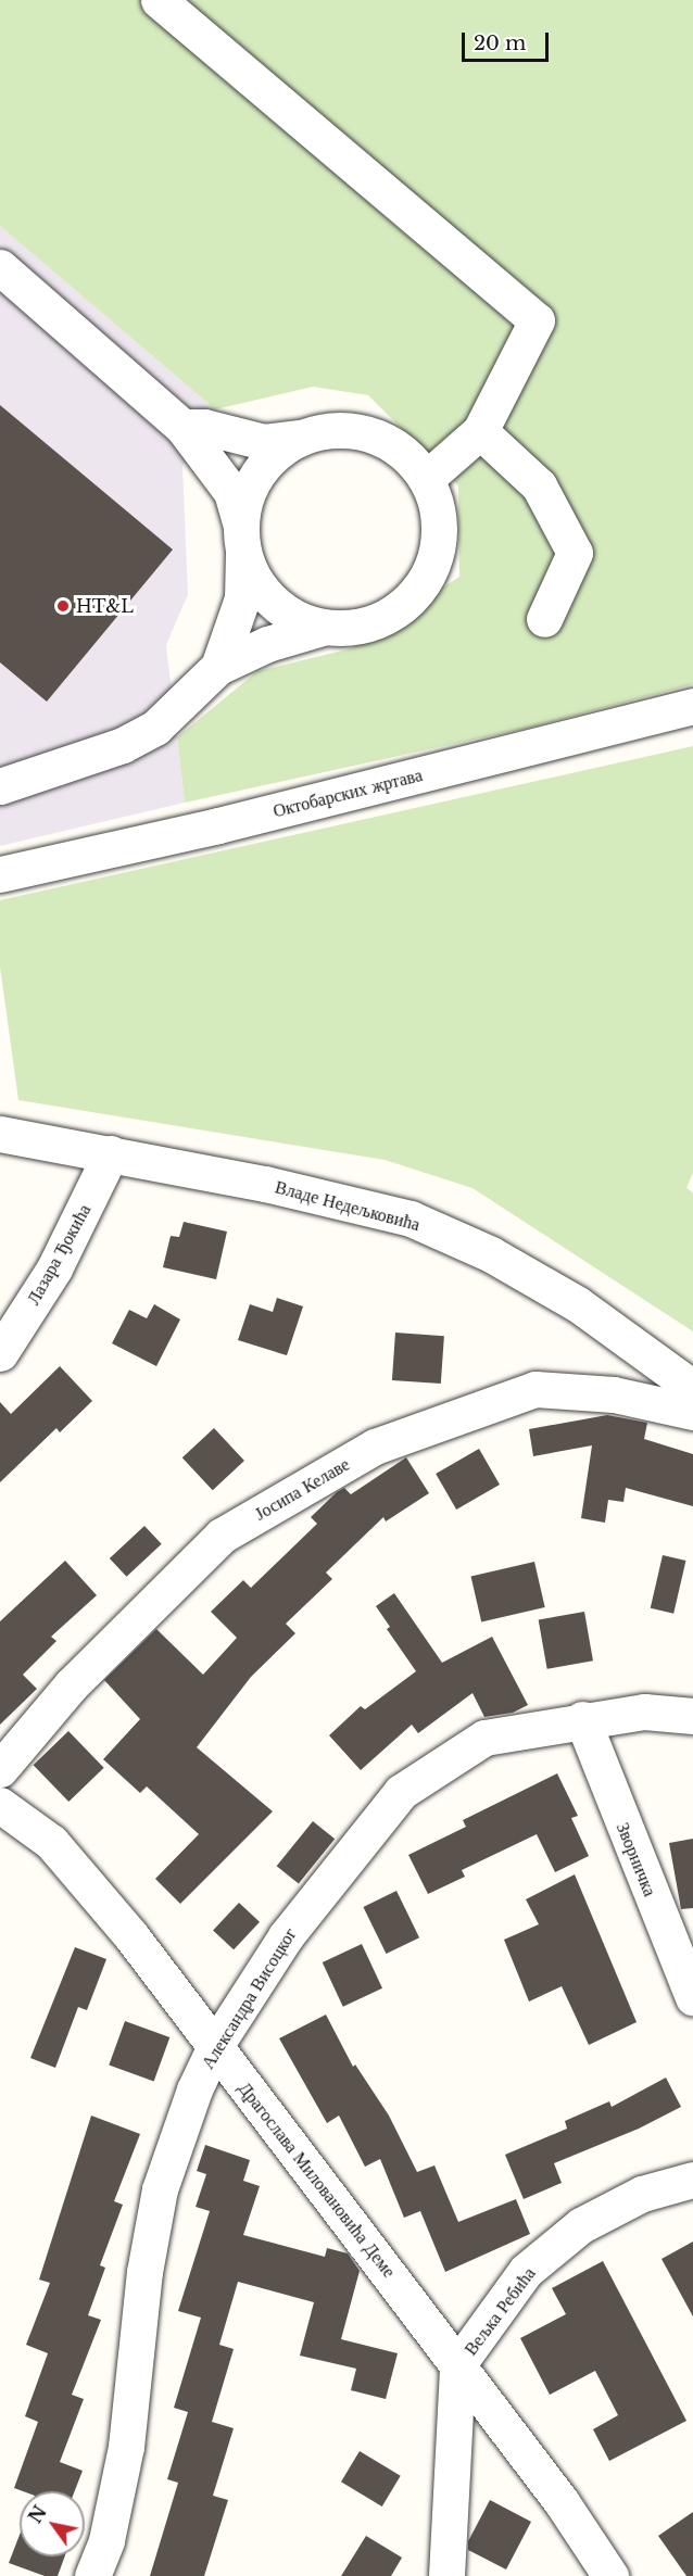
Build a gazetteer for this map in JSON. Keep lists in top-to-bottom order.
{
  "streets": {
    "street": [
      "Октобарских жртава",
      "Владе Недељковића",
      "Лазара Ђокића",
      "Јосипа Келаве",
      "Зворничка",
      "Александра Висоцког",
      "Драгослава Миловановића Деме",
      "Вељка Ребића"
    ]
  },
  "crossings": [
    ["Владе Недељковића", "Лазара Ђокића"],
    ["Зворничка", "Александра Висоцког"],
    ["Александра Висоцког", "Драгослава Миловановића Деме"],
    ["Драгослава Миловановића Деме", "Вељка Ребића"]
  ],
  "places": ["HT&L"],
  "scale_bar": "20 m",
  "north": "top left"
}
